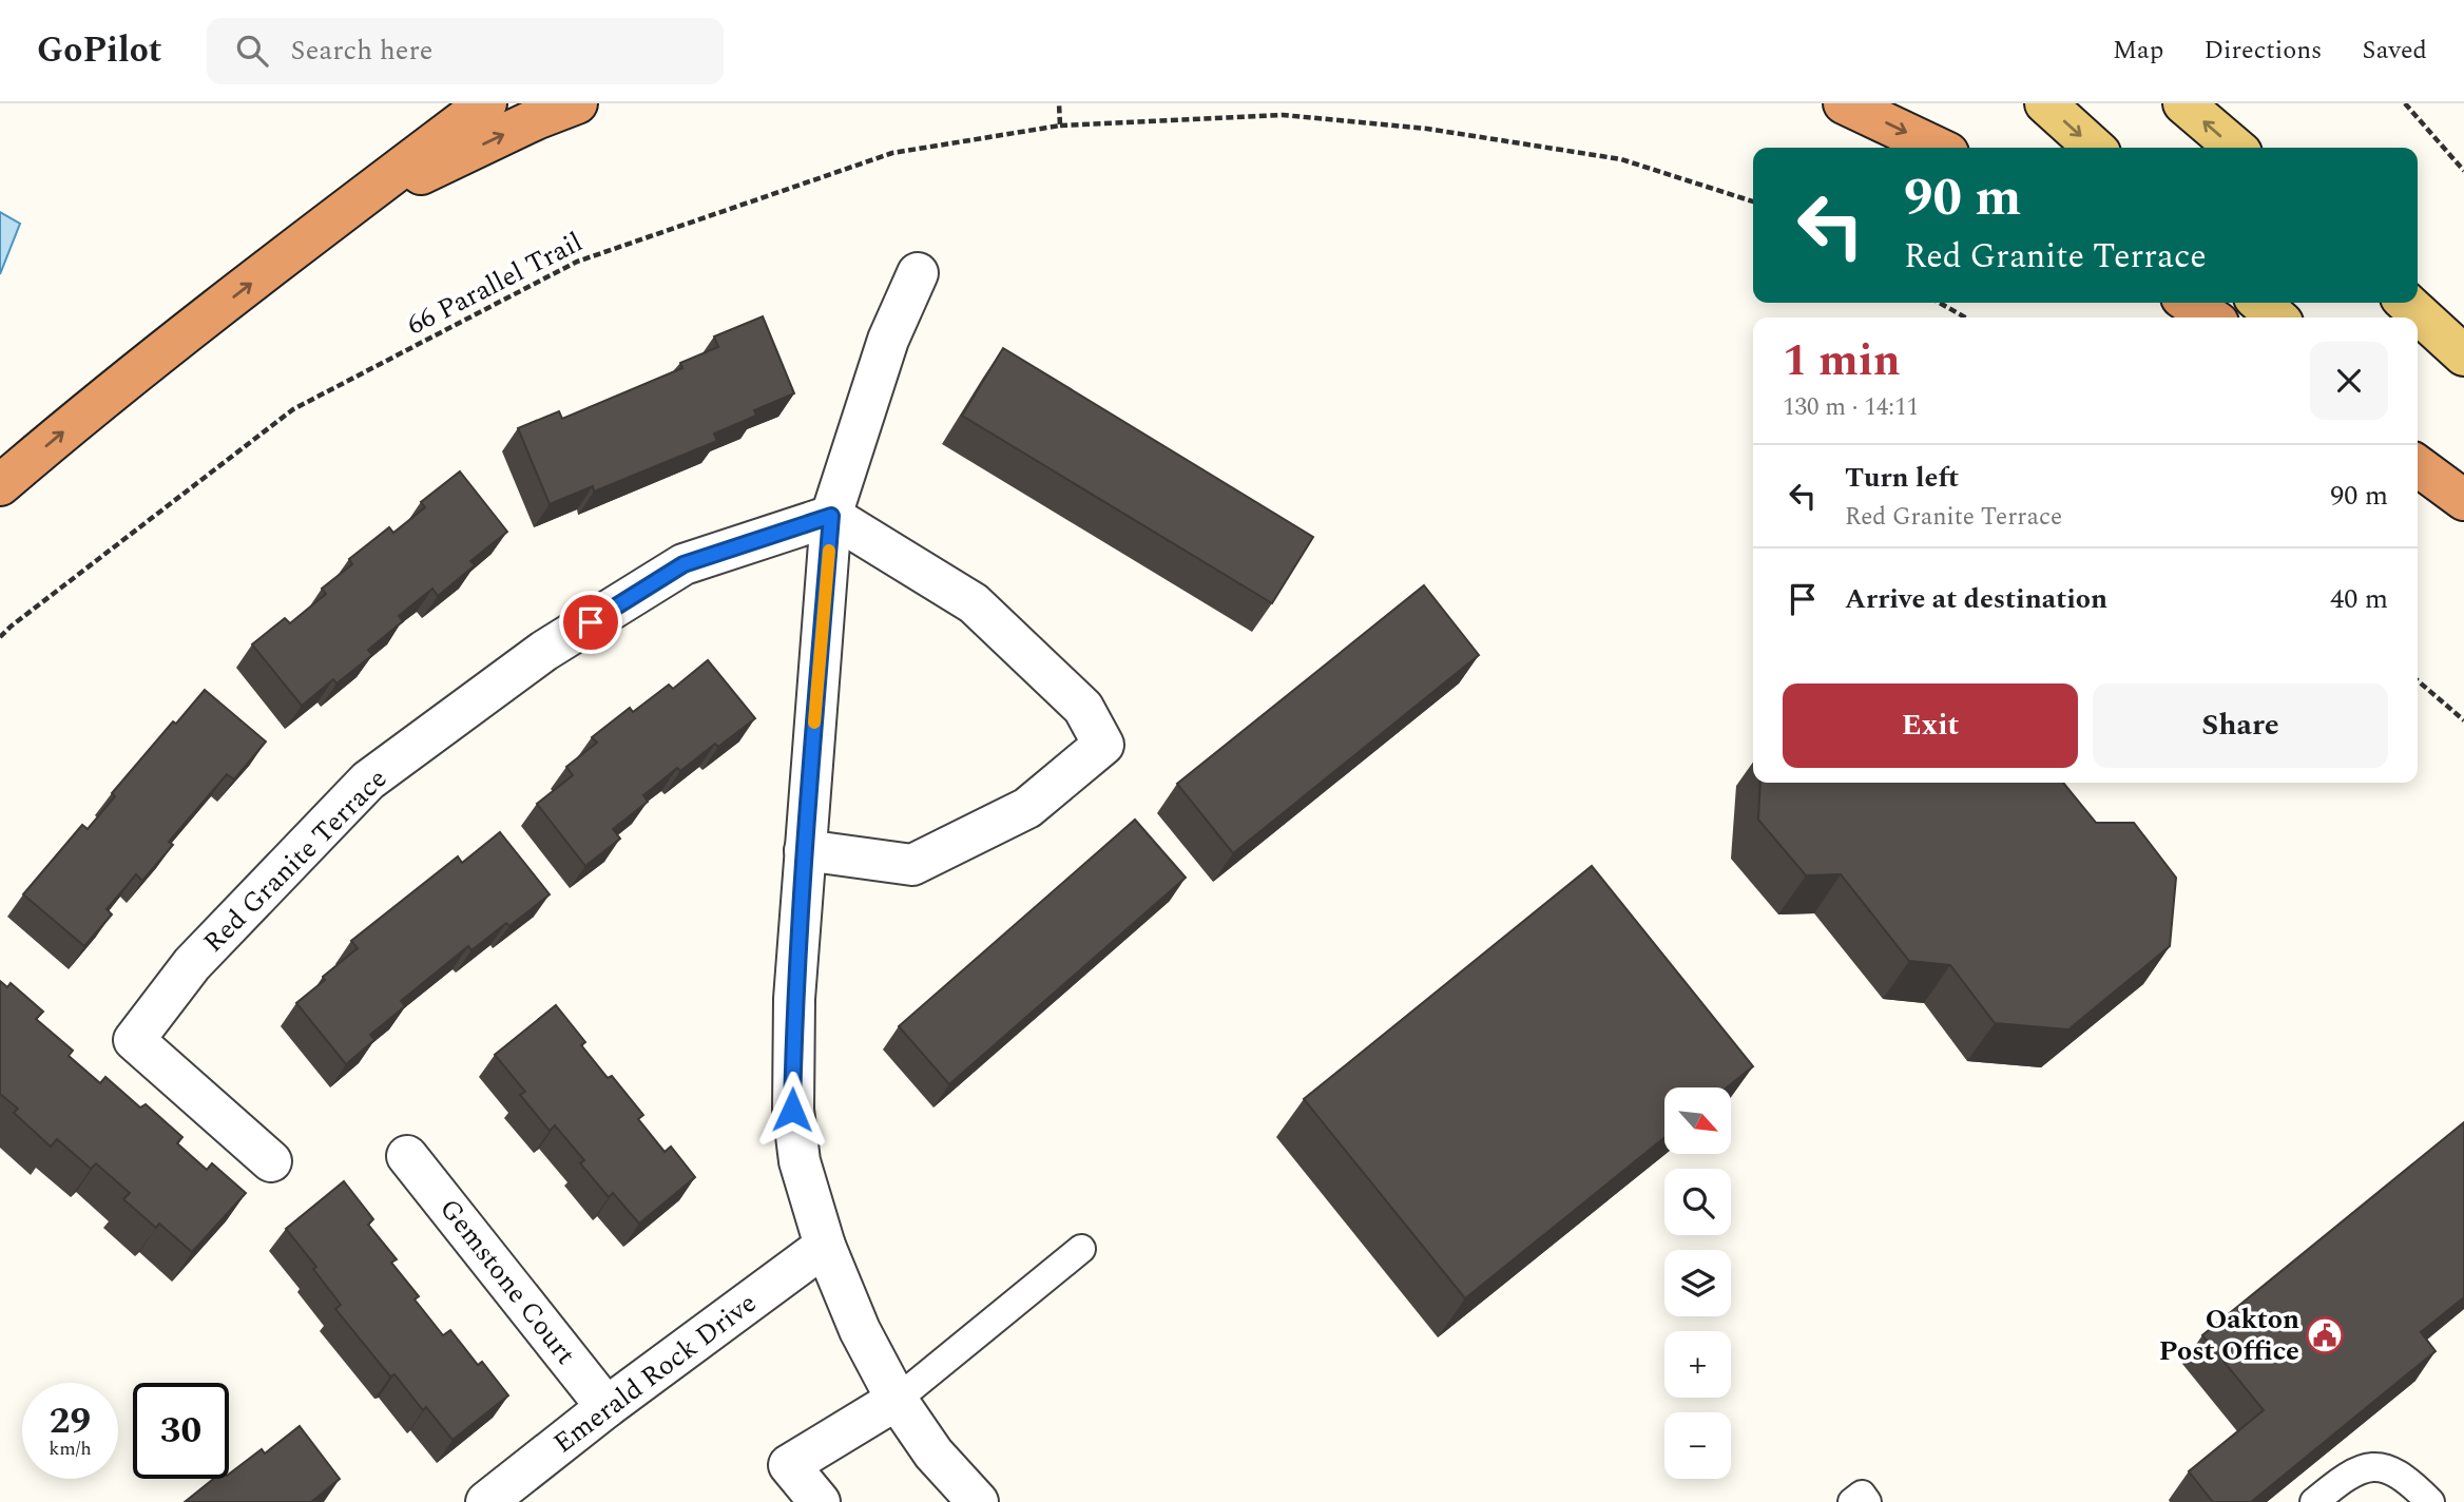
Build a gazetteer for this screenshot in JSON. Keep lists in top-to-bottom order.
{
  "streets": {
    "street": ["Red Granite Terrace", "Gemstone Court", "Emerald Rock Drive"],
    "path": ["66 Parallel Trail"]
  },
  "crossings": [
    ["Gemstone Court", "Emerald Rock Drive"]
  ],
  "places": {
    "public building": ["Oakton Post Office"]
  },
  "north": "bottom right",
  "page": {
    "header": "GoPilot",
    "search": "Search here",
    "nav": ["Map", "Directions", "Saved"],
    "turn": ["90 m", "Red Granite Terrace"],
    "heading": ["1 min", "130 m · 14:11"],
    "list": [
      {
        "name": "Turn left",
        "note": "Red Granite Terrace",
        "value": "90 m"
      },
      {
        "name": "Arrive at destination",
        "value": "40 m"
      }
    ],
    "buttons": ["Exit", "Share"],
    "map_buttons": ["+", "−"],
    "speed": "29 km/h",
    "limit": "30"
  }
}
